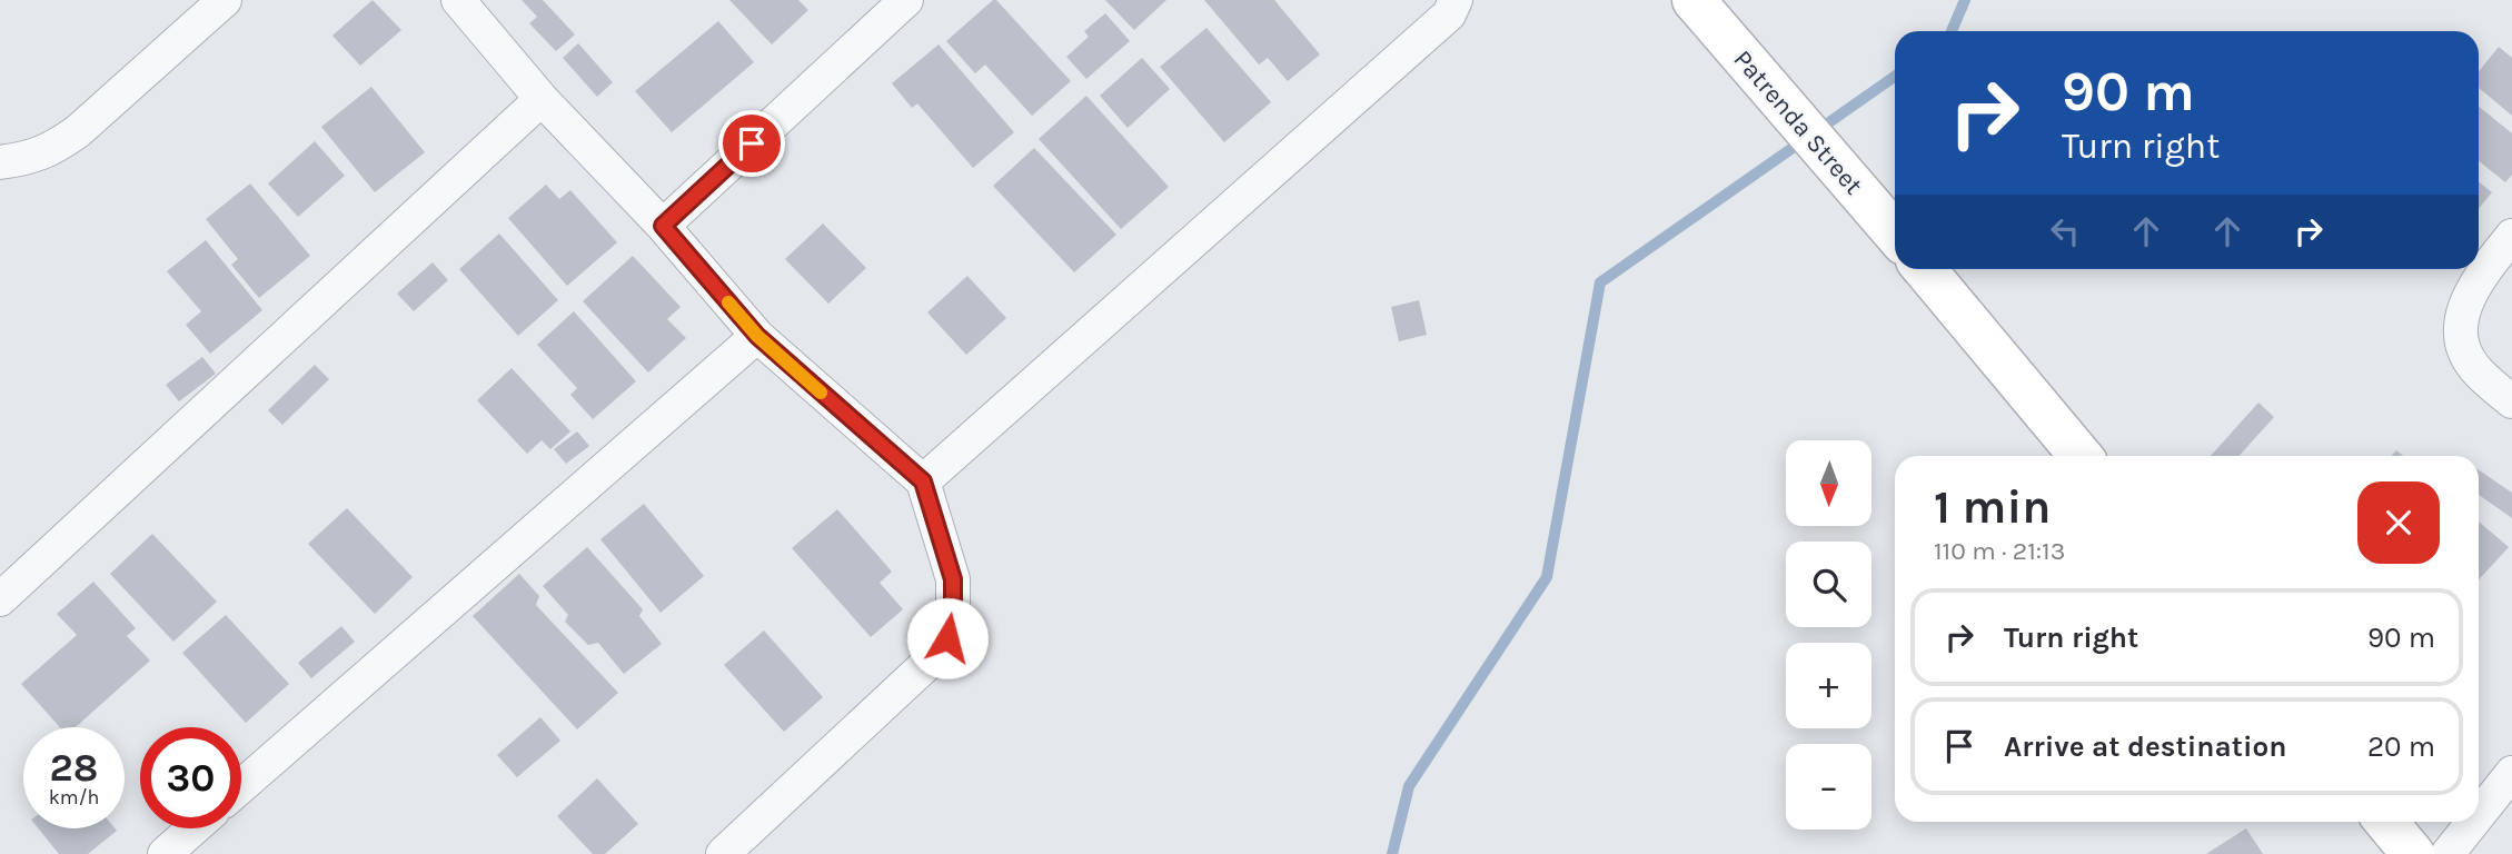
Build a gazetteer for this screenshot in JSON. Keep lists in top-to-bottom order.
{
  "streets": {
    "street": ["Patrenda Street"]
  },
  "north": "bottom",
  "page": {
    "turn": ["90 m", "Turn right"],
    "map_buttons": ["+", "−"],
    "heading": ["1 min", "110 m · 21:13"],
    "list": [
      {
        "name": "Turn right",
        "value": "90 m"
      },
      {
        "name": "Arrive at destination",
        "value": "20 m"
      }
    ],
    "speed": "28 km/h",
    "limit": "30"
  }
}
